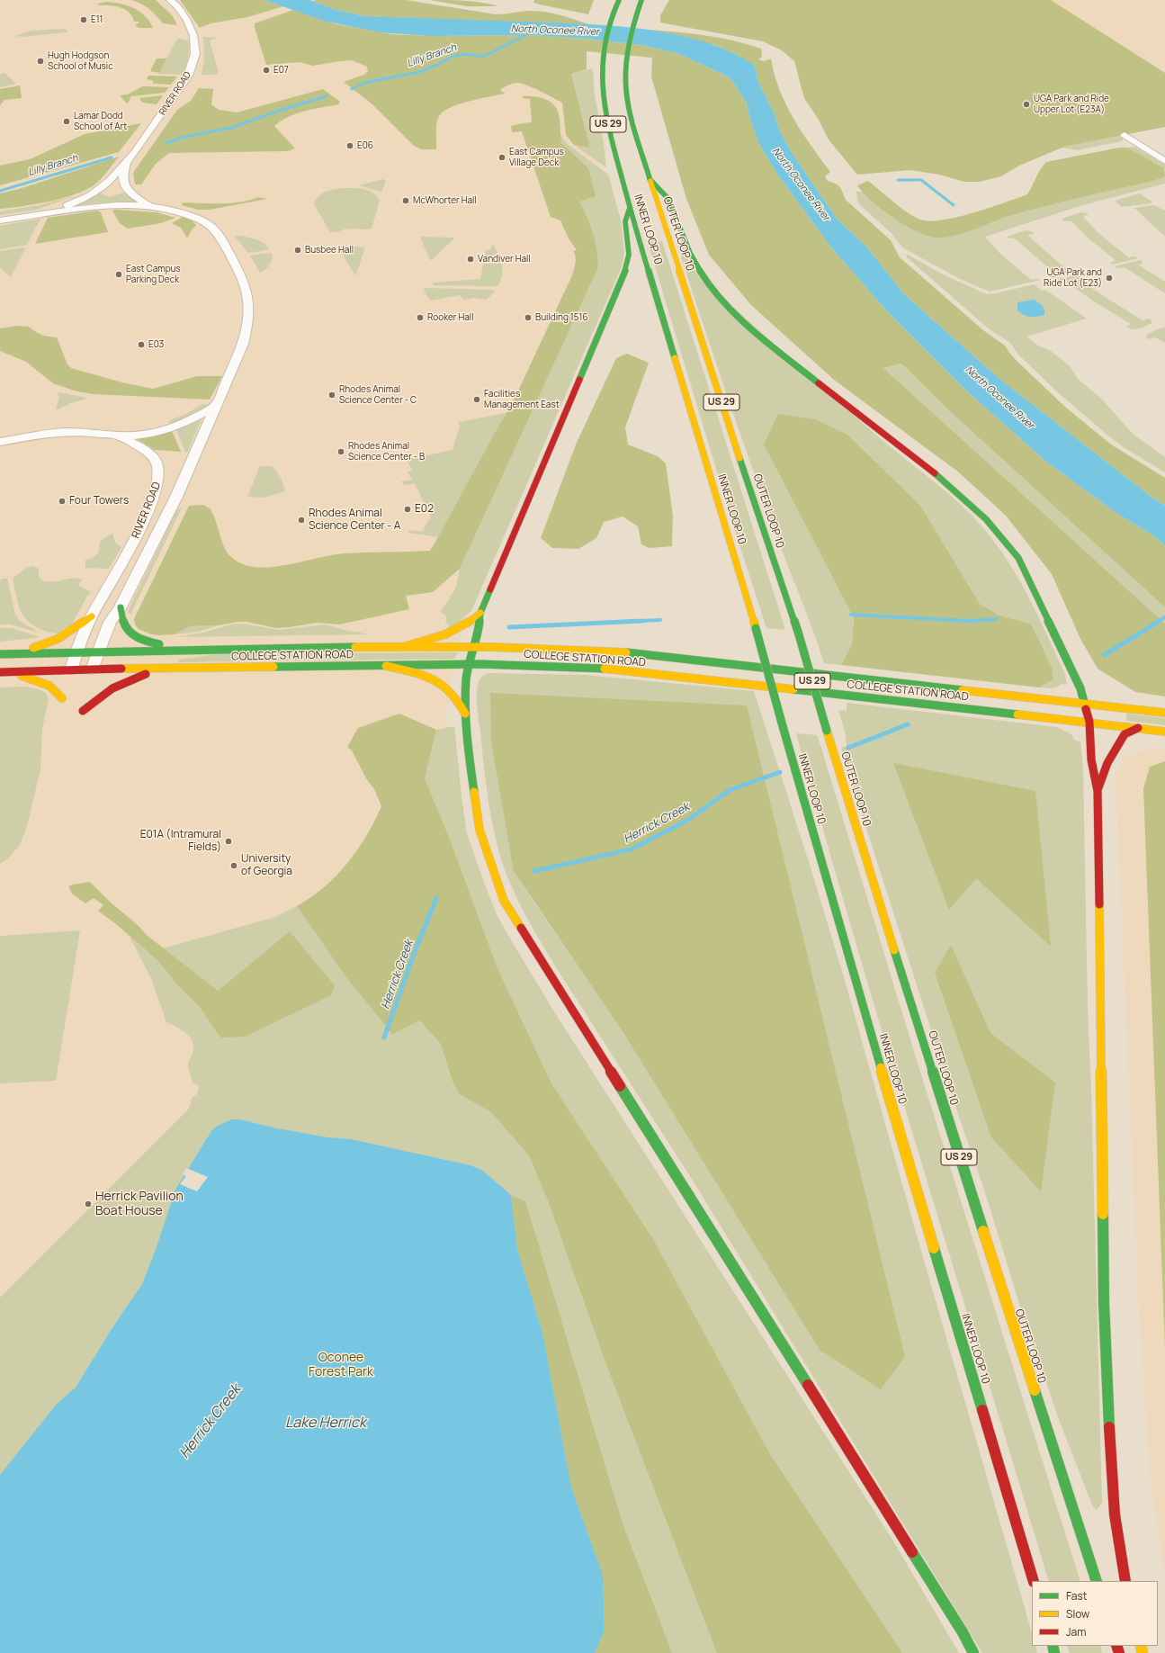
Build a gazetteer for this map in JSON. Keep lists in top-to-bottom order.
{
  "streets": {
    "main road": [
      "US 29",
      "INNER LOOP 10",
      "OUTER LOOP 10",
      "COLLEGE STATION ROAD"
    ],
    "street": ["RIVER ROAD"]
  },
  "crossings": [
    ["RIVER ROAD", "COLLEGE STATION ROAD"]
  ],
  "water": [
    "North Oconee River",
    "Lilly Branch",
    "Herrick Creek",
    "Lake Herrick"
  ],
  "parks": ["Oconee Forest Park"],
  "places": [
    "E11",
    "Hugh Hodgson School of Music",
    "E07",
    "UGA Park and Ride Upper Lot (E23A)",
    "Lamar Dodd School of Art",
    "E06",
    "East Campus Village Deck",
    "McWhorter Hall",
    "Busbee Hall",
    "Vandiver Hall",
    "East Campus Parking Deck",
    "UGA Park and Ride Lot (E23)",
    "Rooker Hall",
    "Building 1516",
    "E03",
    "Rhodes Animal Science Center - C",
    "Facilities Management East",
    "Rhodes Animal Science Center - B",
    "Four Towers",
    "E02",
    "Rhodes Animal Science Center - A",
    "E01A (Intramural Fields)",
    "University of Georgia",
    "Herrick Pavilion Boat House"
  ],
  "legend": ["Fast", "Slow", "Jam"]
}
